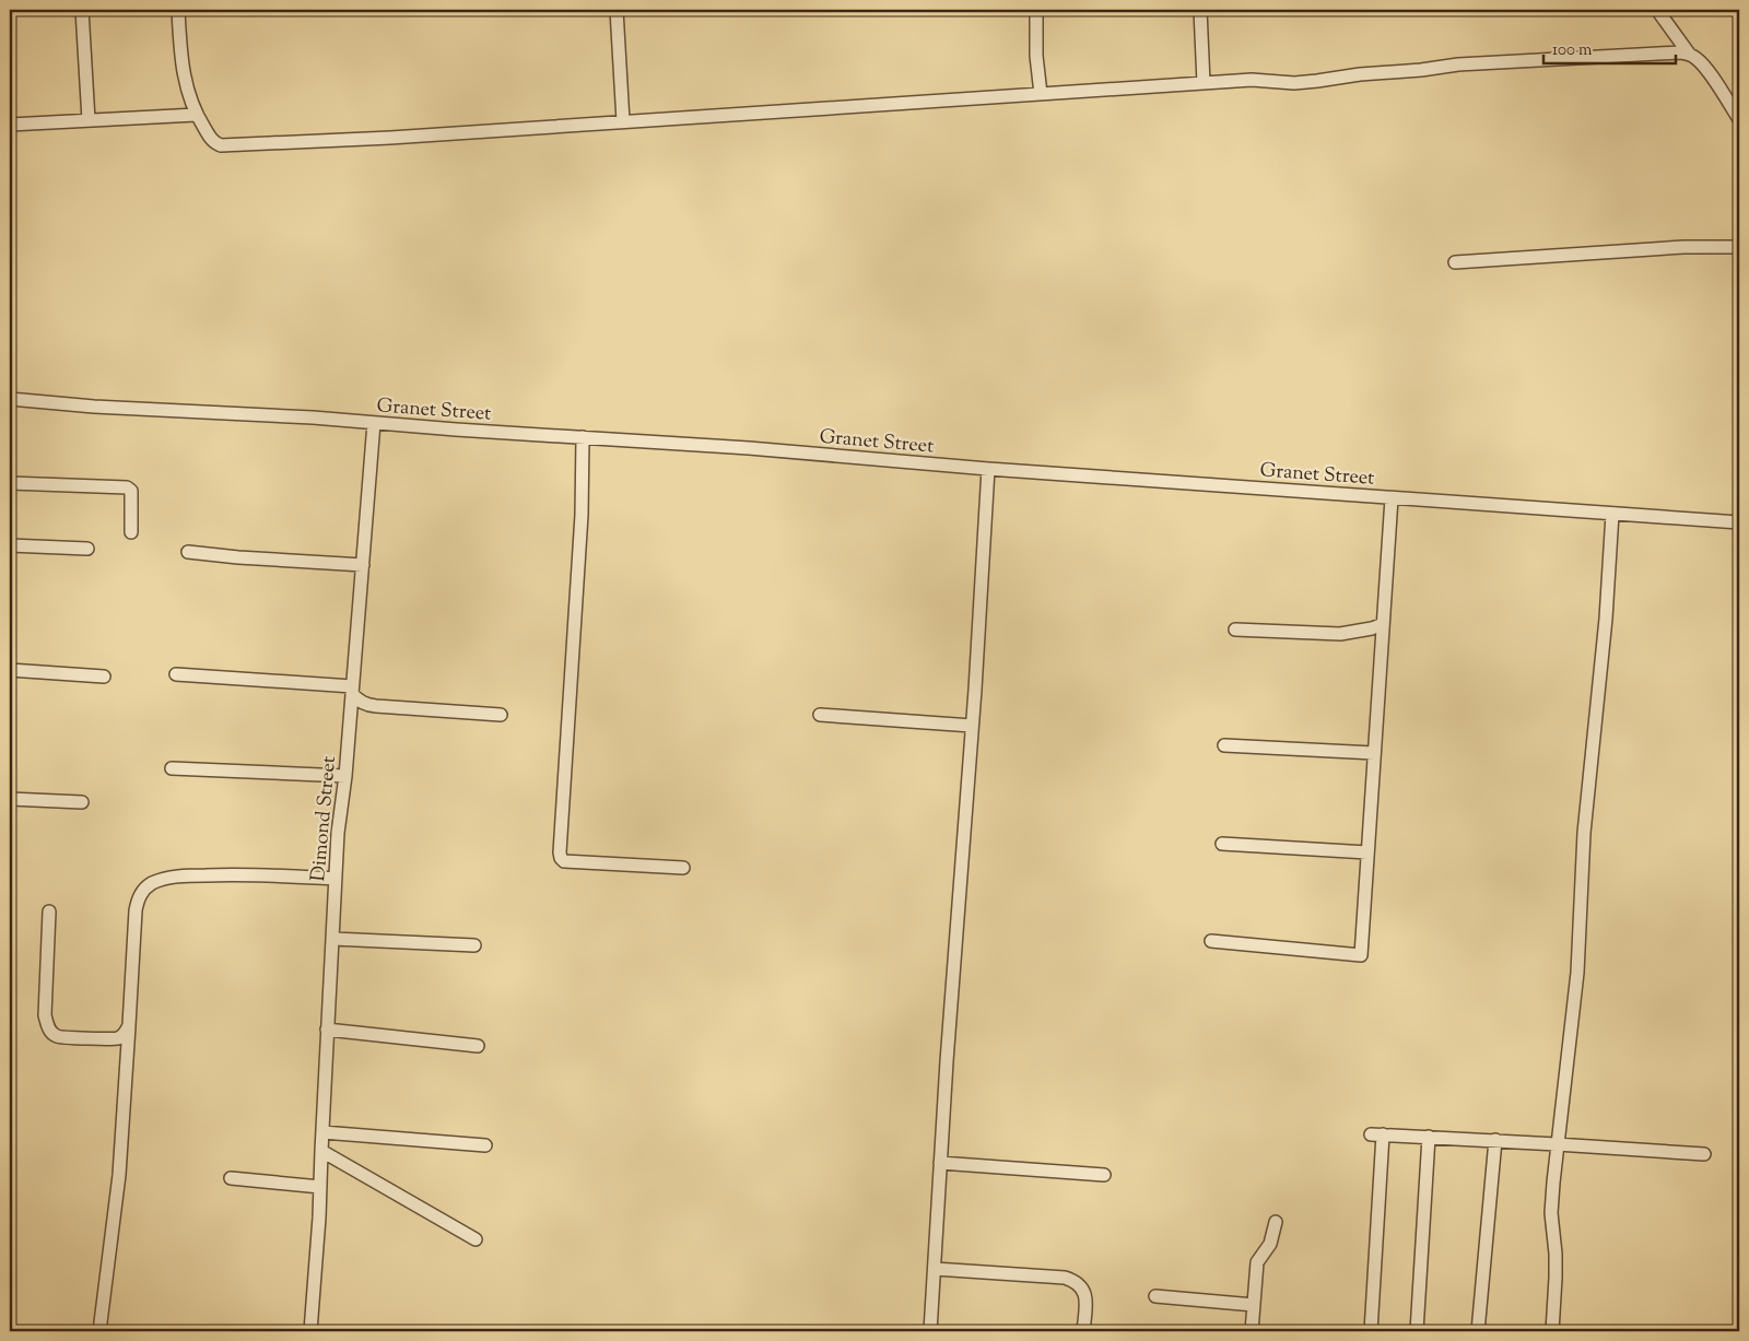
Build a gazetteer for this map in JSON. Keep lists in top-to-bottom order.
{
  "streets": {
    "street": ["Granet Street", "Dimond Street"]
  },
  "crossings": [
    ["Granet Street", "Dimond Street"]
  ],
  "scale_bar": "100 m"
}
